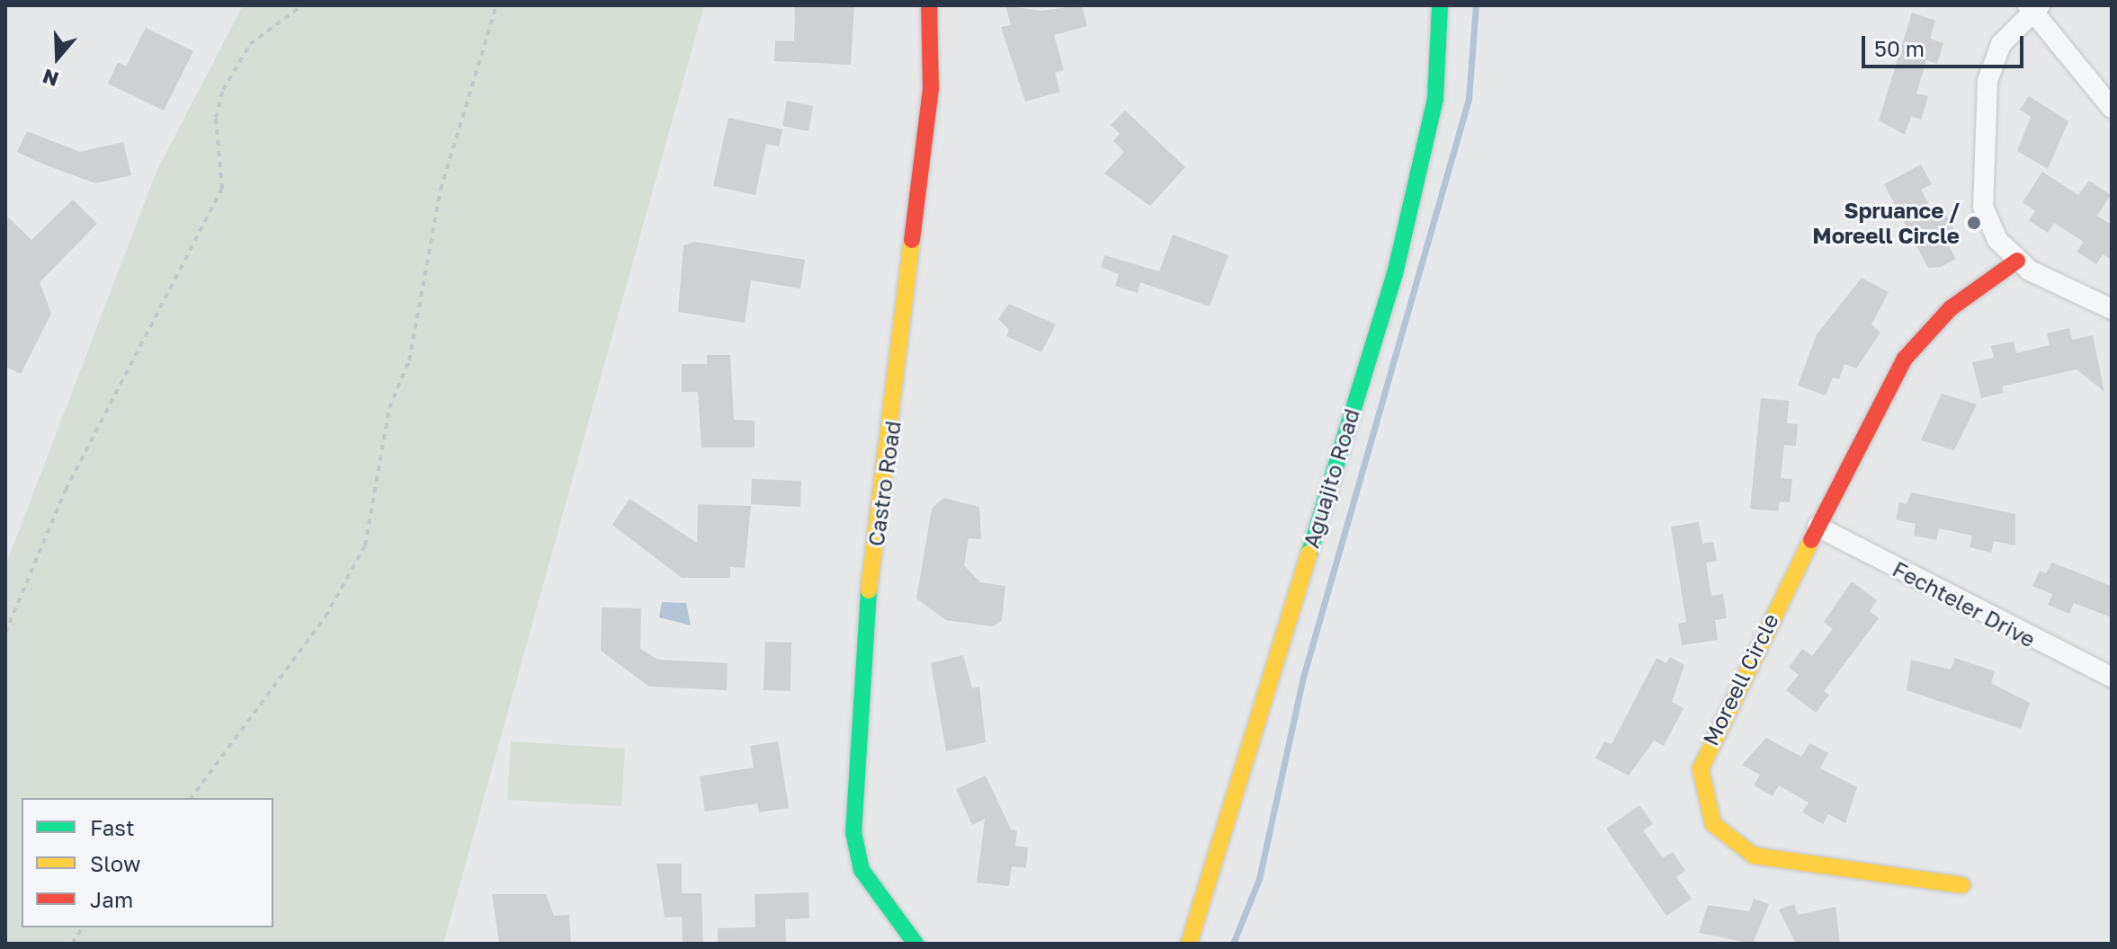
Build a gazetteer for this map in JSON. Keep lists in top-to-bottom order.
{
  "streets": {
    "street": [
      "Aguajito Road",
      "Castro Road",
      "Fechteler Drive",
      "Moreell Circle"
    ]
  },
  "crossings": [
    ["Fechteler Drive", "Moreell Circle"]
  ],
  "places": ["Spruance / Moreell Circle"],
  "legend": ["Fast", "Slow", "Jam"],
  "scale_bar": "50 m",
  "north": "bottom"
}
